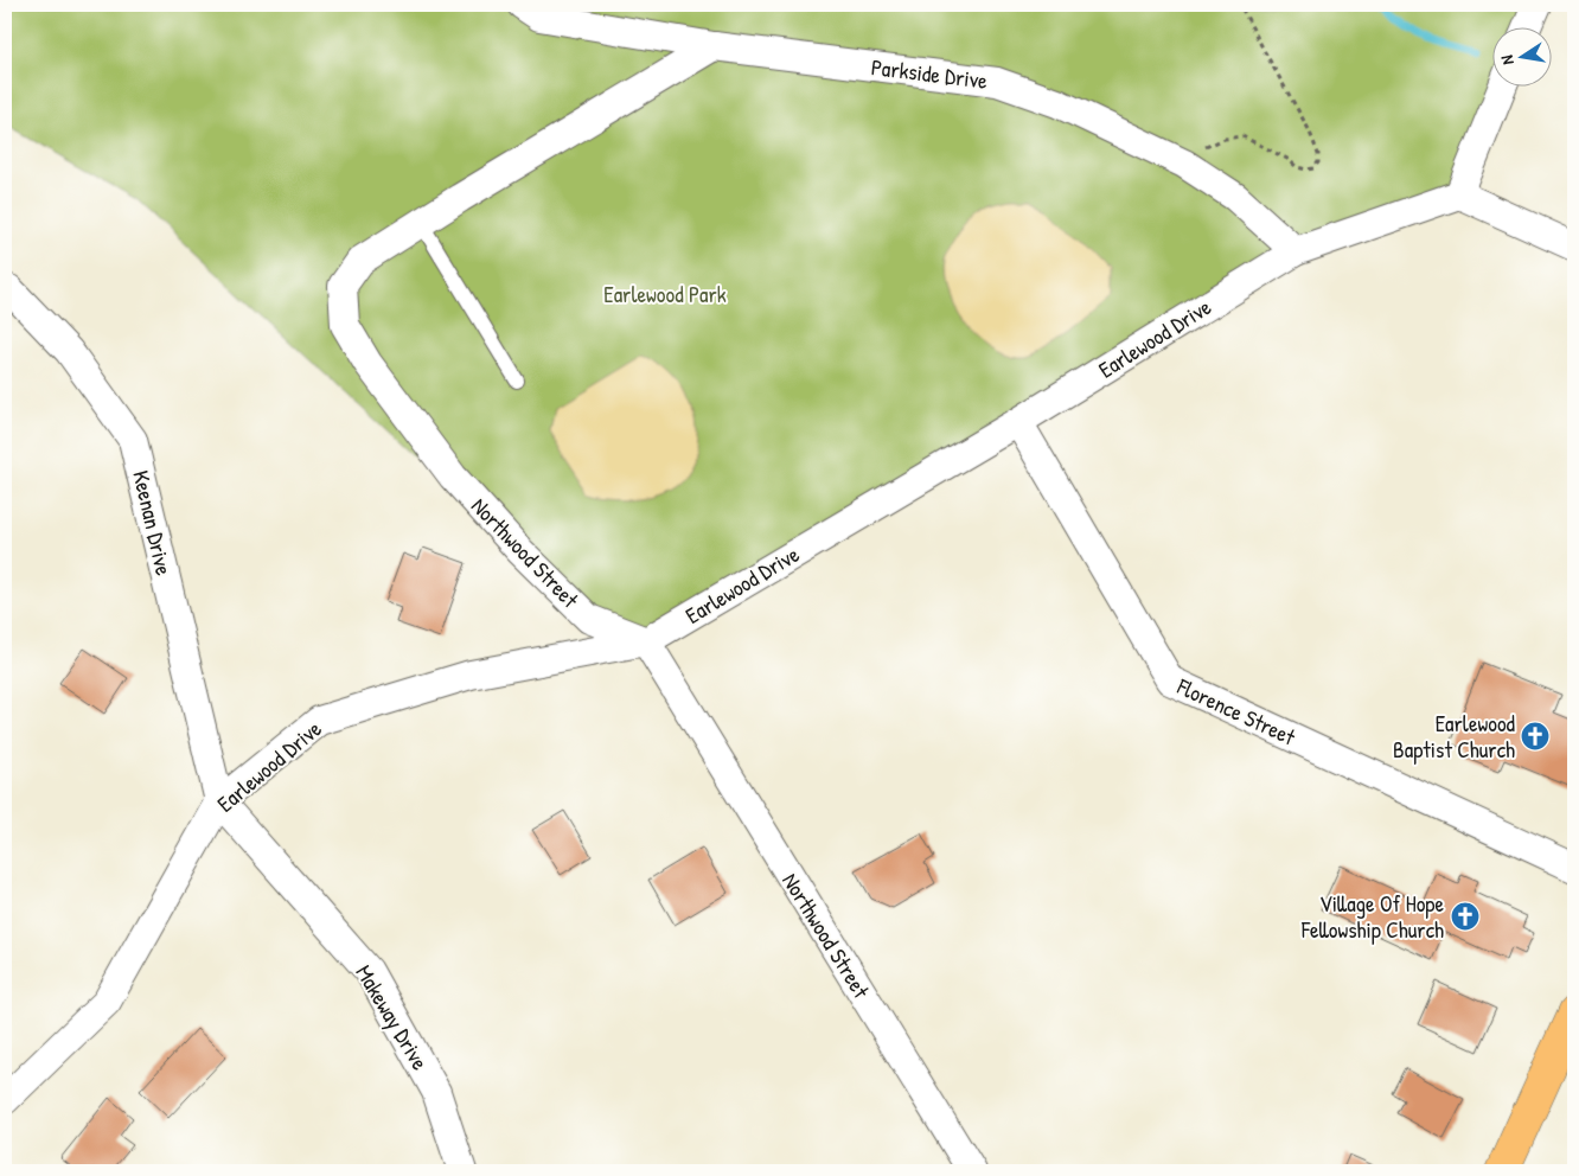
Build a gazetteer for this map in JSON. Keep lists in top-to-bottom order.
{
  "streets": {
    "street": [
      "Parkside Drive",
      "Earlewood Drive",
      "Keenan Drive",
      "Northwood Street",
      "Florence Street",
      "Makeway Drive"
    ]
  },
  "crossings": [
    ["Parkside Drive", "Earlewood Drive"],
    ["Parkside Drive", "Northwood Street"],
    ["Earlewood Drive", "Keenan Drive"],
    ["Earlewood Drive", "Northwood Street"],
    ["Earlewood Drive", "Florence Street"],
    ["Earlewood Drive", "Makeway Drive"],
    ["Keenan Drive", "Makeway Drive"]
  ],
  "parks": ["Earlewood Park"],
  "places": {
    "church": ["Earlewood Baptist Church", "Village Of Hope Fellowship Church"]
  },
  "north": "left"
}
